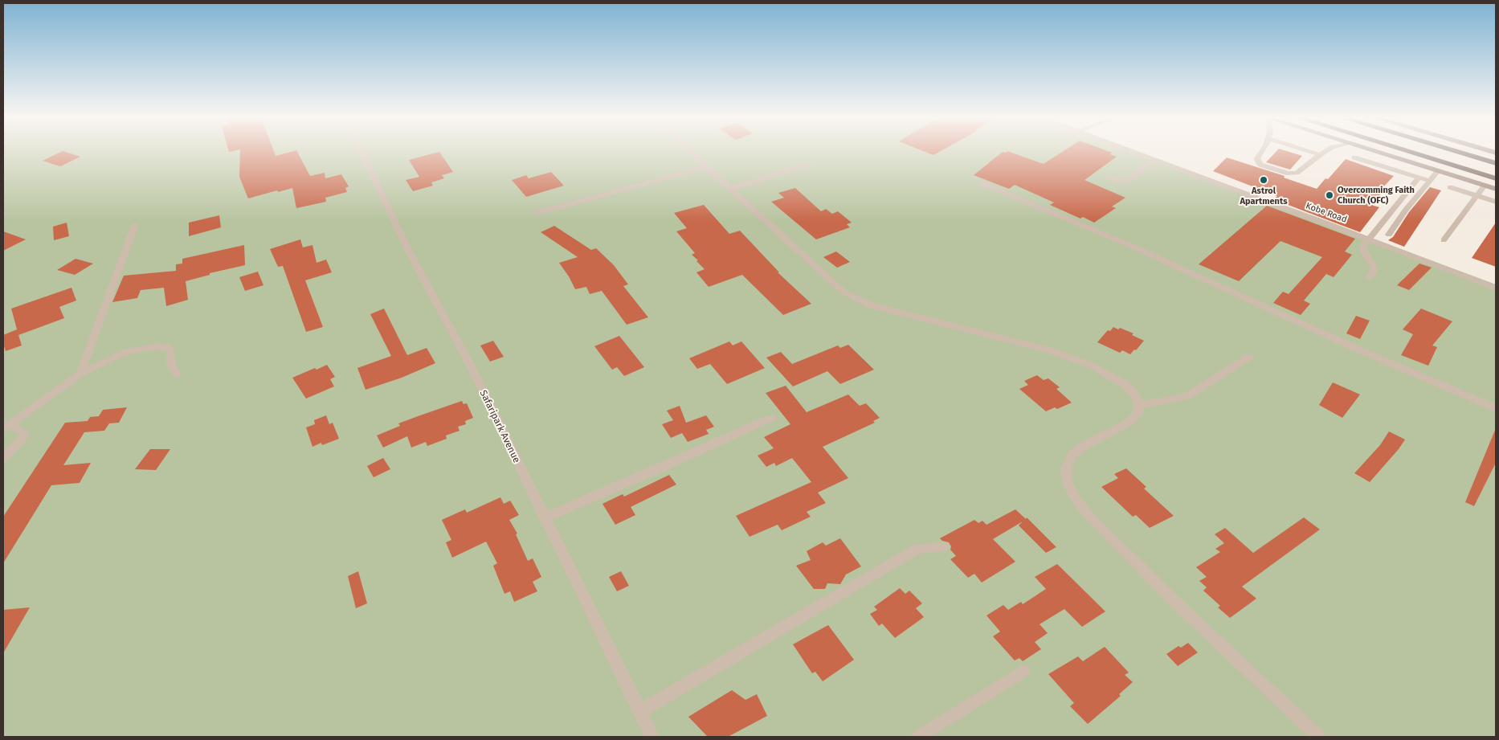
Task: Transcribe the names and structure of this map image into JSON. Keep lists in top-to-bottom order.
{
  "streets": {
    "street": ["Kobe Road", "Safaripark Avenue"]
  },
  "places": ["Astrol Apartments", "Overcomming Faith Church (OFC)"]
}
